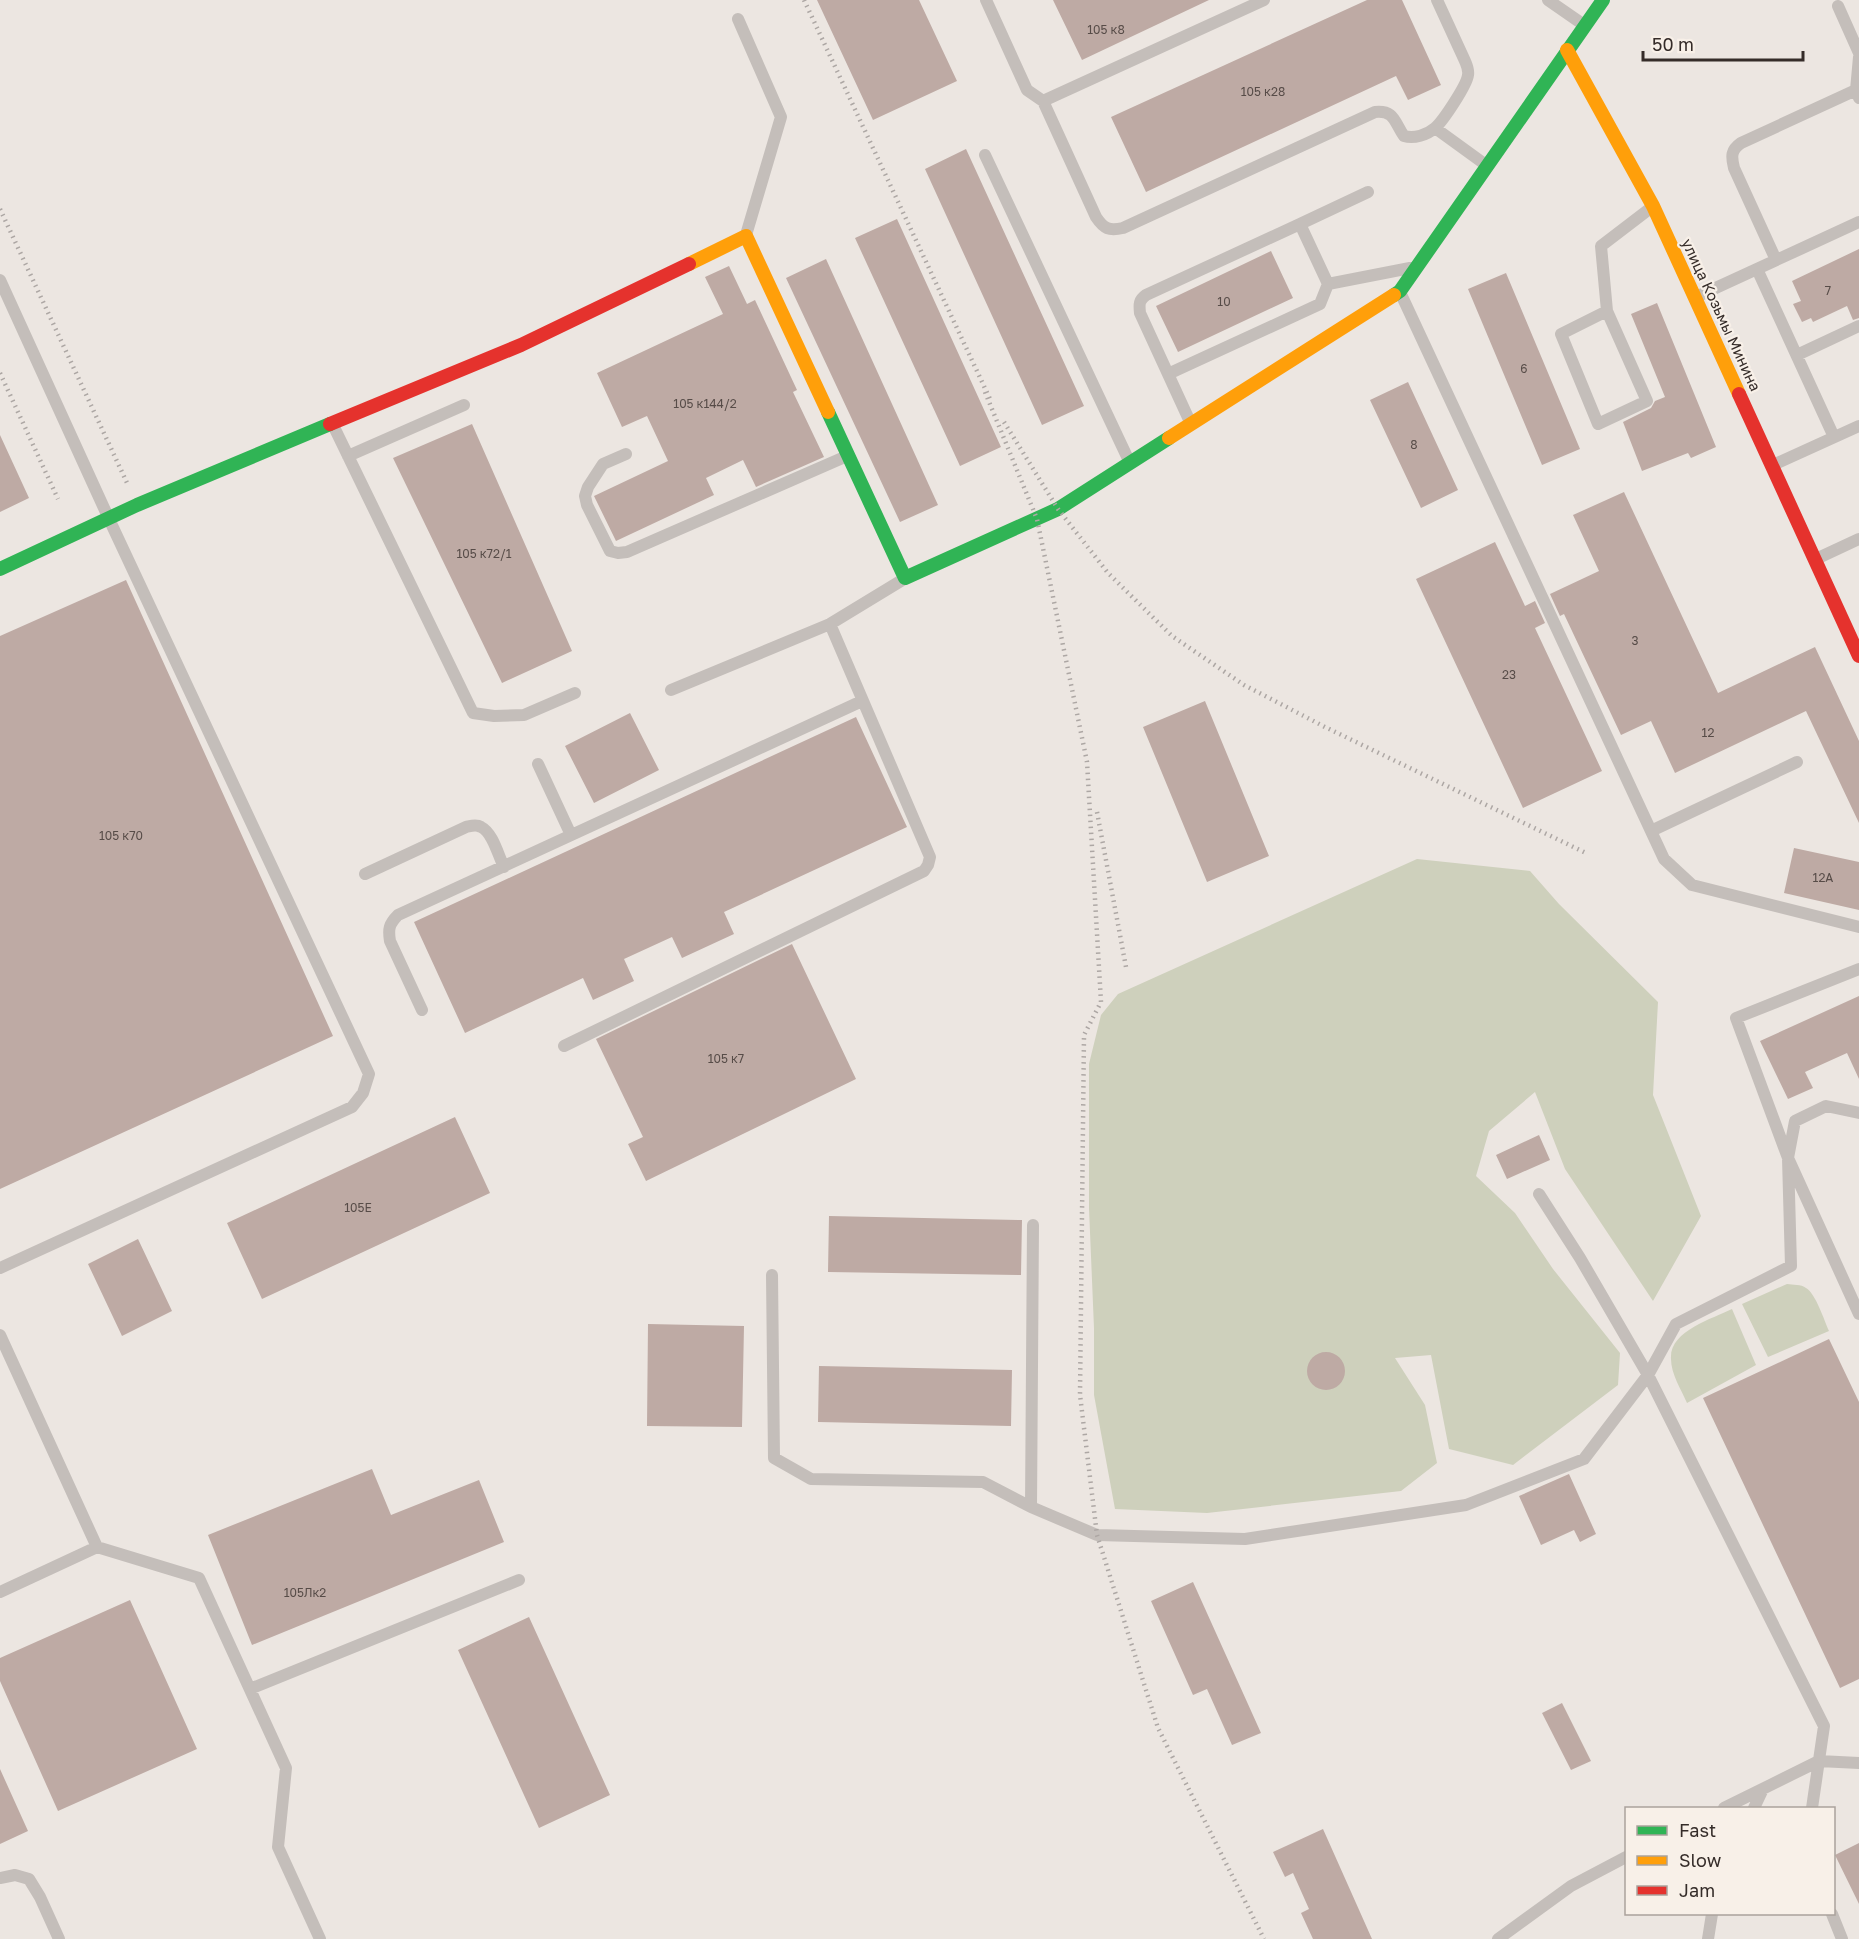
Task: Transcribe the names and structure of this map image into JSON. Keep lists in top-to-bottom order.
{
  "streets": {
    "street": ["улица Козьмы Минина"]
  },
  "house_numbers": [
    "105 к8",
    "105 к28",
    "7",
    "10",
    "6",
    "105 к144/2",
    "8",
    "105 к72/1",
    "3",
    "23",
    "12",
    "105 к70",
    "12А",
    "105 к7",
    "105Е",
    "105Лк2"
  ],
  "legend": ["Fast", "Slow", "Jam"],
  "scale_bar": "50 m"
}
